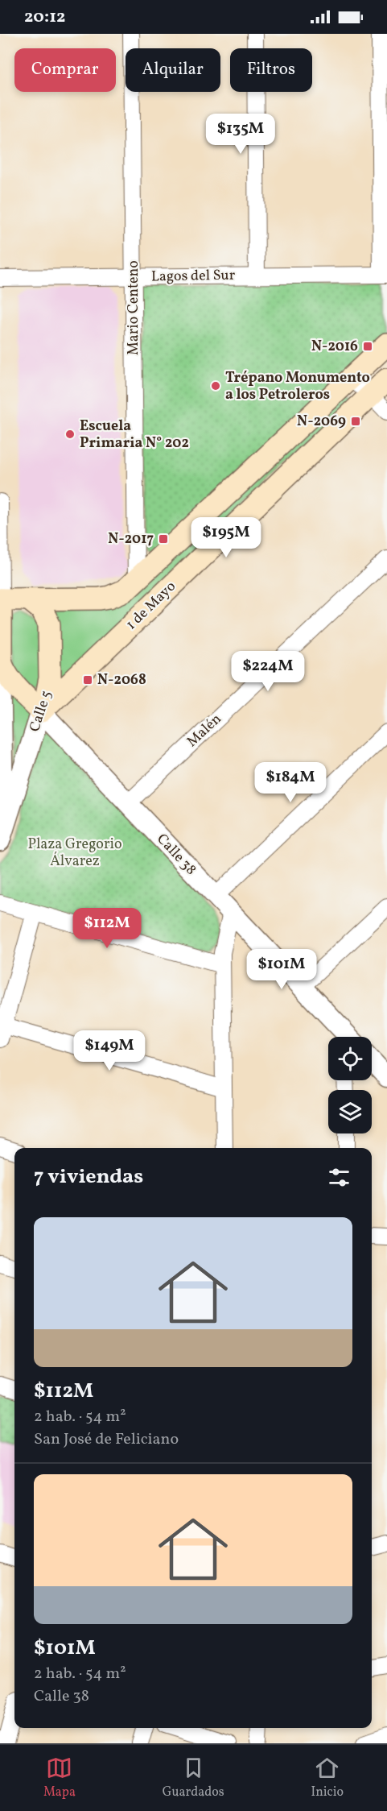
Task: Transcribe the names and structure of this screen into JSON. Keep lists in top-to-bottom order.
{
  "streets": {
    "main road": ["1 de Mayo", "Calle 5", "Calle 38"],
    "street": ["Lagos del Sur", "Mario Centeno", "Malén"]
  },
  "crossings": [
    ["Lagos del Sur", "Mario Centeno"],
    ["Mario Centeno", "1 de Mayo"],
    ["1 de Mayo", "Calle 5"],
    ["1 de Mayo", "Calle 38"],
    ["Calle 5", "Calle 38"],
    ["Malén", "Calle 38"]
  ],
  "parks": ["Plaza Gregorio Álvarez"],
  "places": {
    "transit": [
      "N-2016",
      "N-2069",
      "N-2017",
      "N-2068"
    ],
    "other": ["Trépano Monumento a los Petroleros", "Escuela Primaria N° 202"]
  },
  "page": {
    "status": "20:12",
    "chip": ["Comprar", "Alquilar", "Filtros"],
    "price": [
      "$135M",
      "$195M",
      "$224M",
      "$184M",
      "$112M",
      "$101M",
      "$149M"
    ],
    "heading": "7 viviendas",
    "list": [
      {
        "name": "$112M",
        "note": "2 hab. · 54 m² · San José de Feliciano"
      },
      {
        "name": "$101M",
        "note": "2 hab. · 54 m² · Calle 38"
      }
    ],
    "tabs": ["Mapa", "Guardados", "Inicio"]
  }
}
